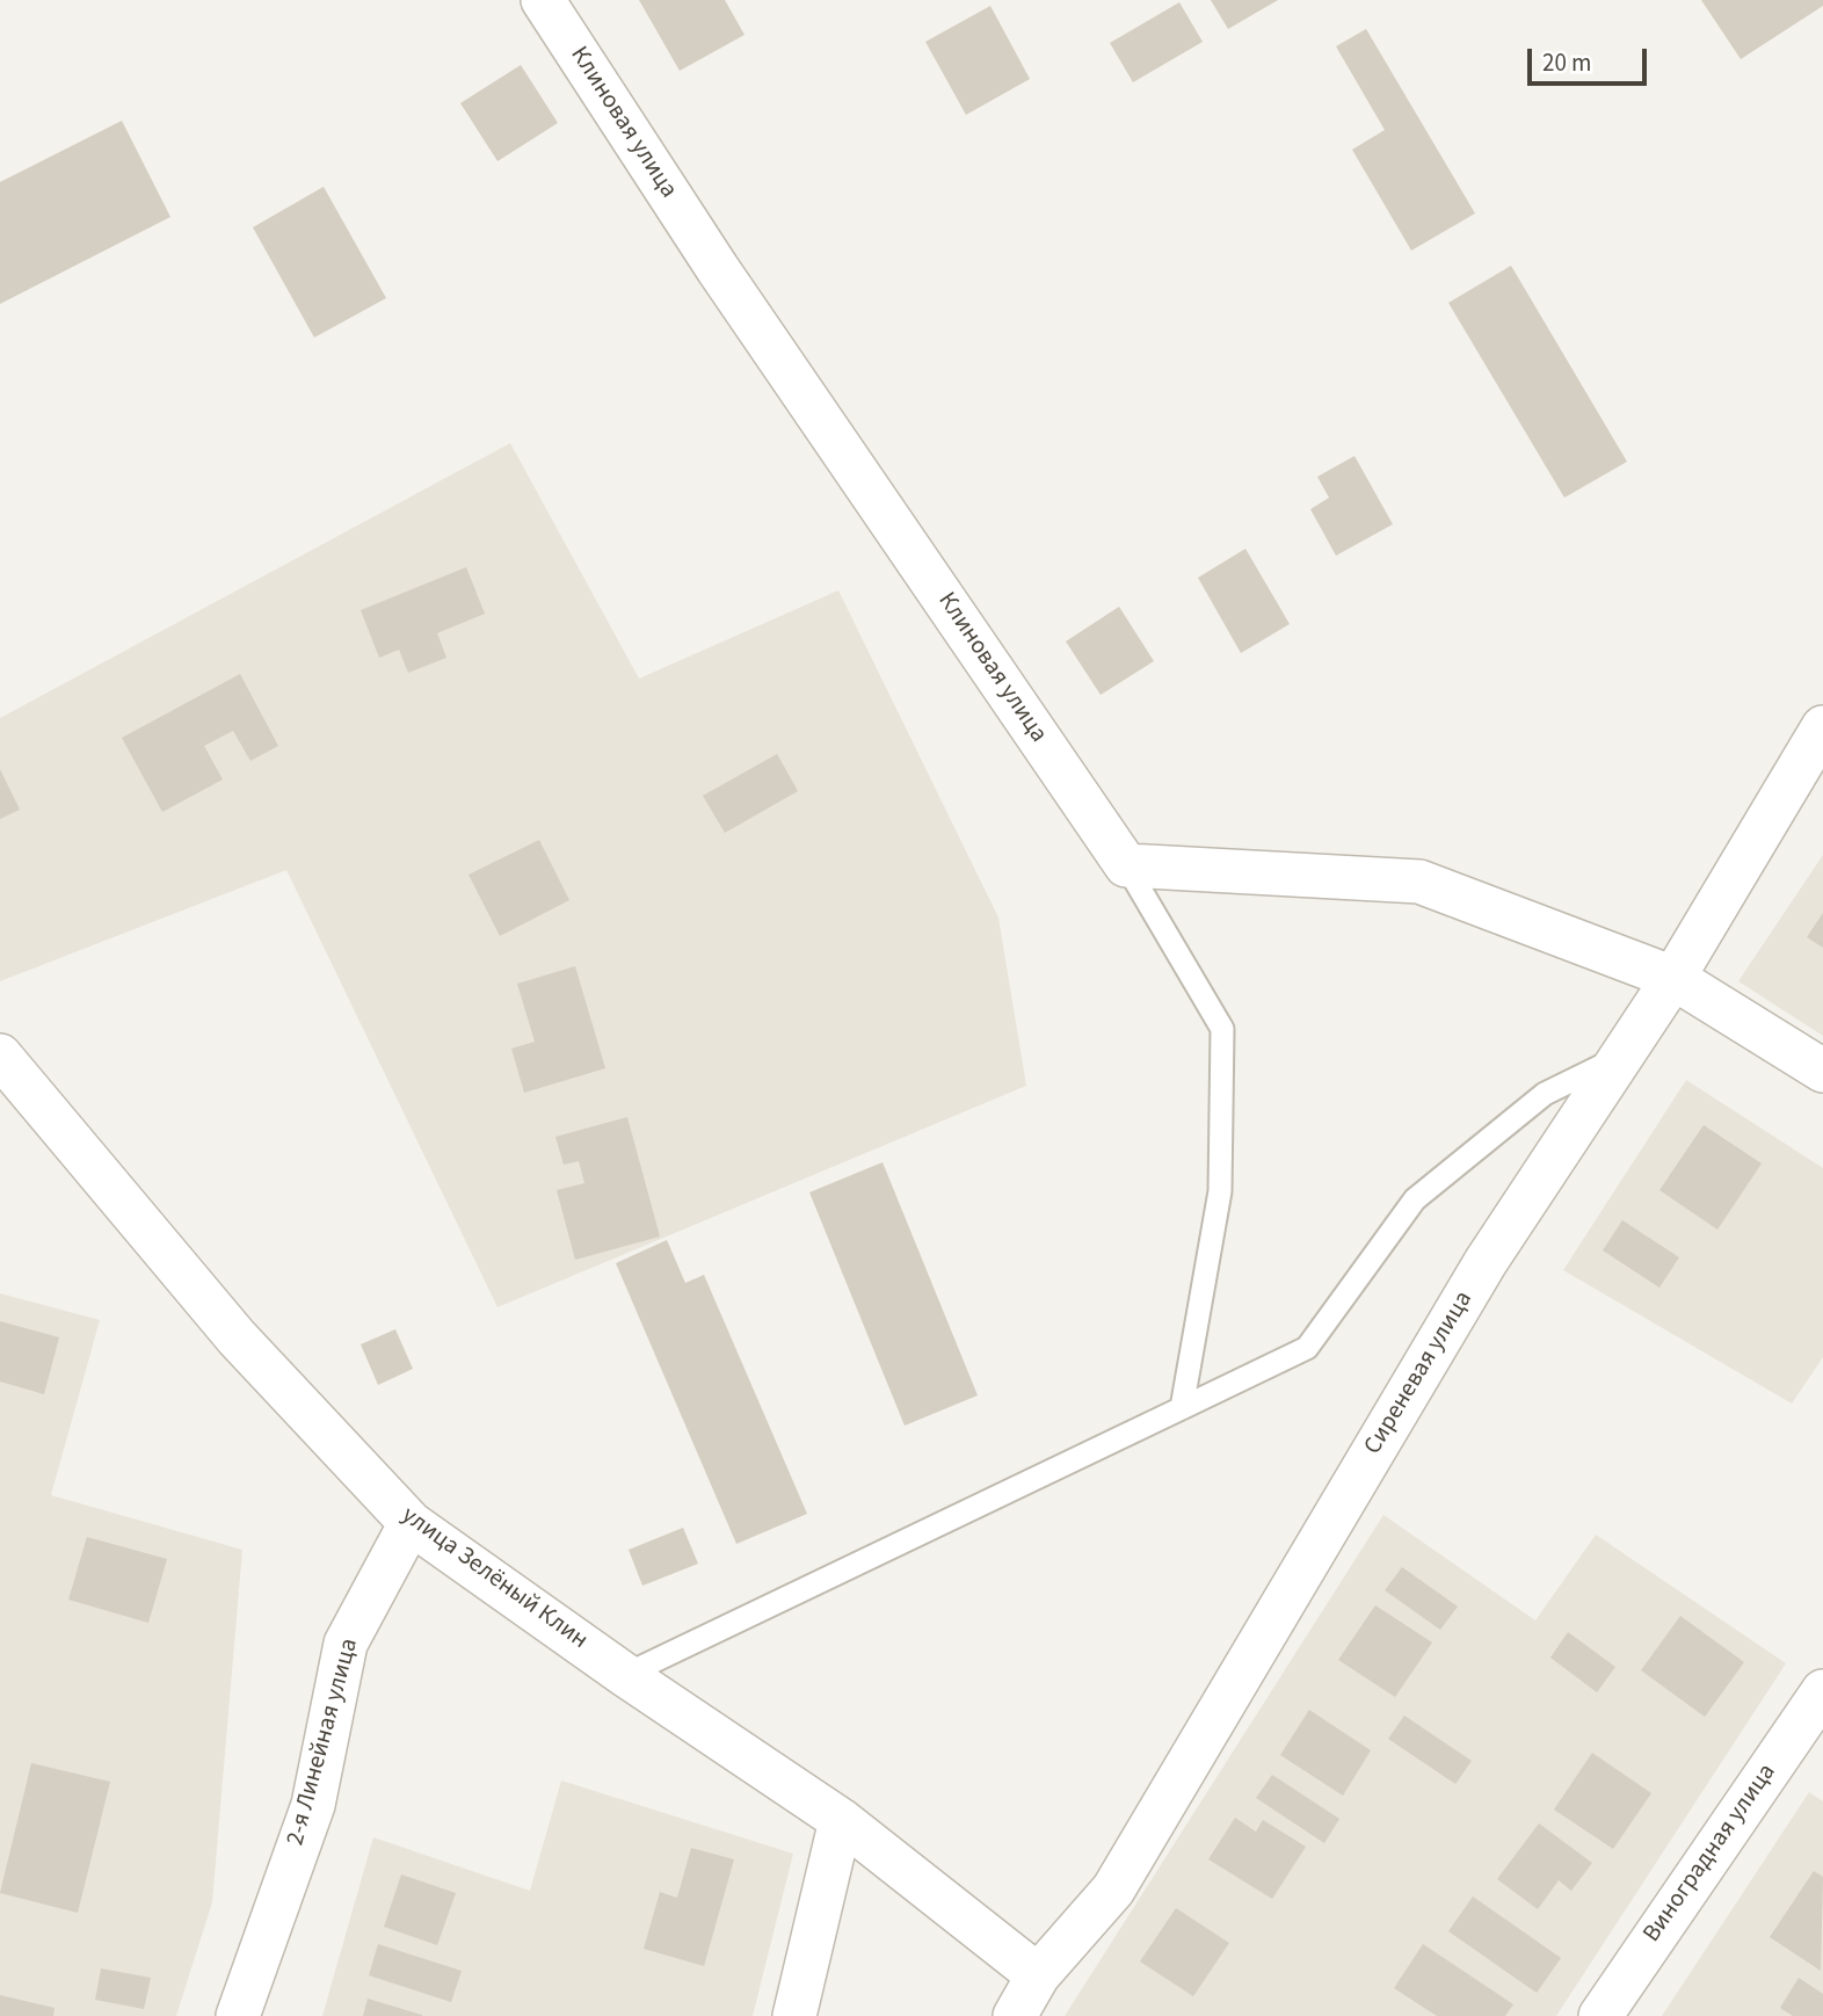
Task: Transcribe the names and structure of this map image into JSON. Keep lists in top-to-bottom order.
{
  "streets": {
    "street": [
      "Клиновая улица",
      "Сиреневая улица",
      "улица Зелёный Клин",
      "2-я Линейная улица",
      "Виноградная улица"
    ]
  },
  "crossings": [
    ["Сиреневая улица", "улица Зелёный Клин"],
    ["улица Зелёный Клин", "2-я Линейная улица"]
  ],
  "scale_bar": "20 m"
}
